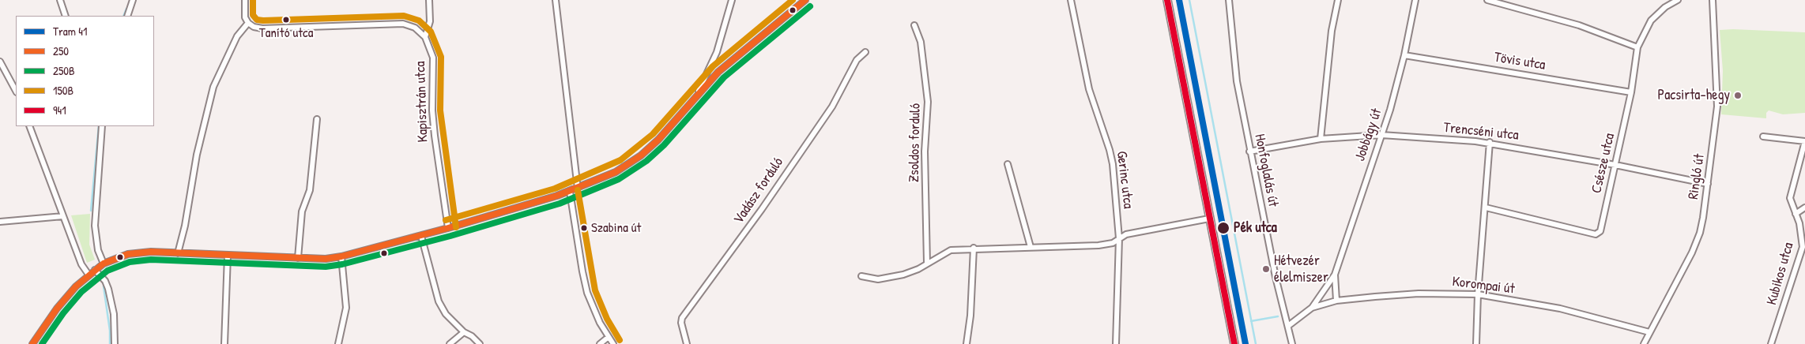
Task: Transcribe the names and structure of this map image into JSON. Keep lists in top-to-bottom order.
{
  "streets": {
    "street": [
      "Tövis utca",
      "Kapisztrán utca",
      "Trencséni utca",
      "Jobbágy út",
      "Zsoldos forduló",
      "Csésze utca",
      "Honfoglalás út",
      "Ringló út",
      "Gerinc utca",
      "Vadász forduló",
      "Kubikos utca",
      "Korompai út"
    ]
  },
  "crossings": [
    ["Tövis utca", "Jobbágy út"],
    ["Tövis utca", "Csésze utca"],
    ["Trencséni utca", "Jobbágy út"],
    ["Trencséni utca", "Csésze utca"],
    ["Trencséni utca", "Honfoglalás út"],
    ["Trencséni utca", "Ringló út"],
    ["Jobbágy út", "Honfoglalás út"],
    ["Jobbágy út", "Korompai út"],
    ["Ringló út", "Korompai út"]
  ],
  "places": [
    "Tanító utca",
    "Pacsirta-hegy",
    "Szabina út",
    "Pék utca",
    "Hétvezér élelmiszer"
  ],
  "lines": [
    "tram line 41",
    "transit line 250",
    "transit line 150B",
    "transit line 941",
    "transit line 250B"
  ],
  "legend": [
    "Tram 41",
    "250",
    "250B",
    "150B",
    "941"
  ]
}
